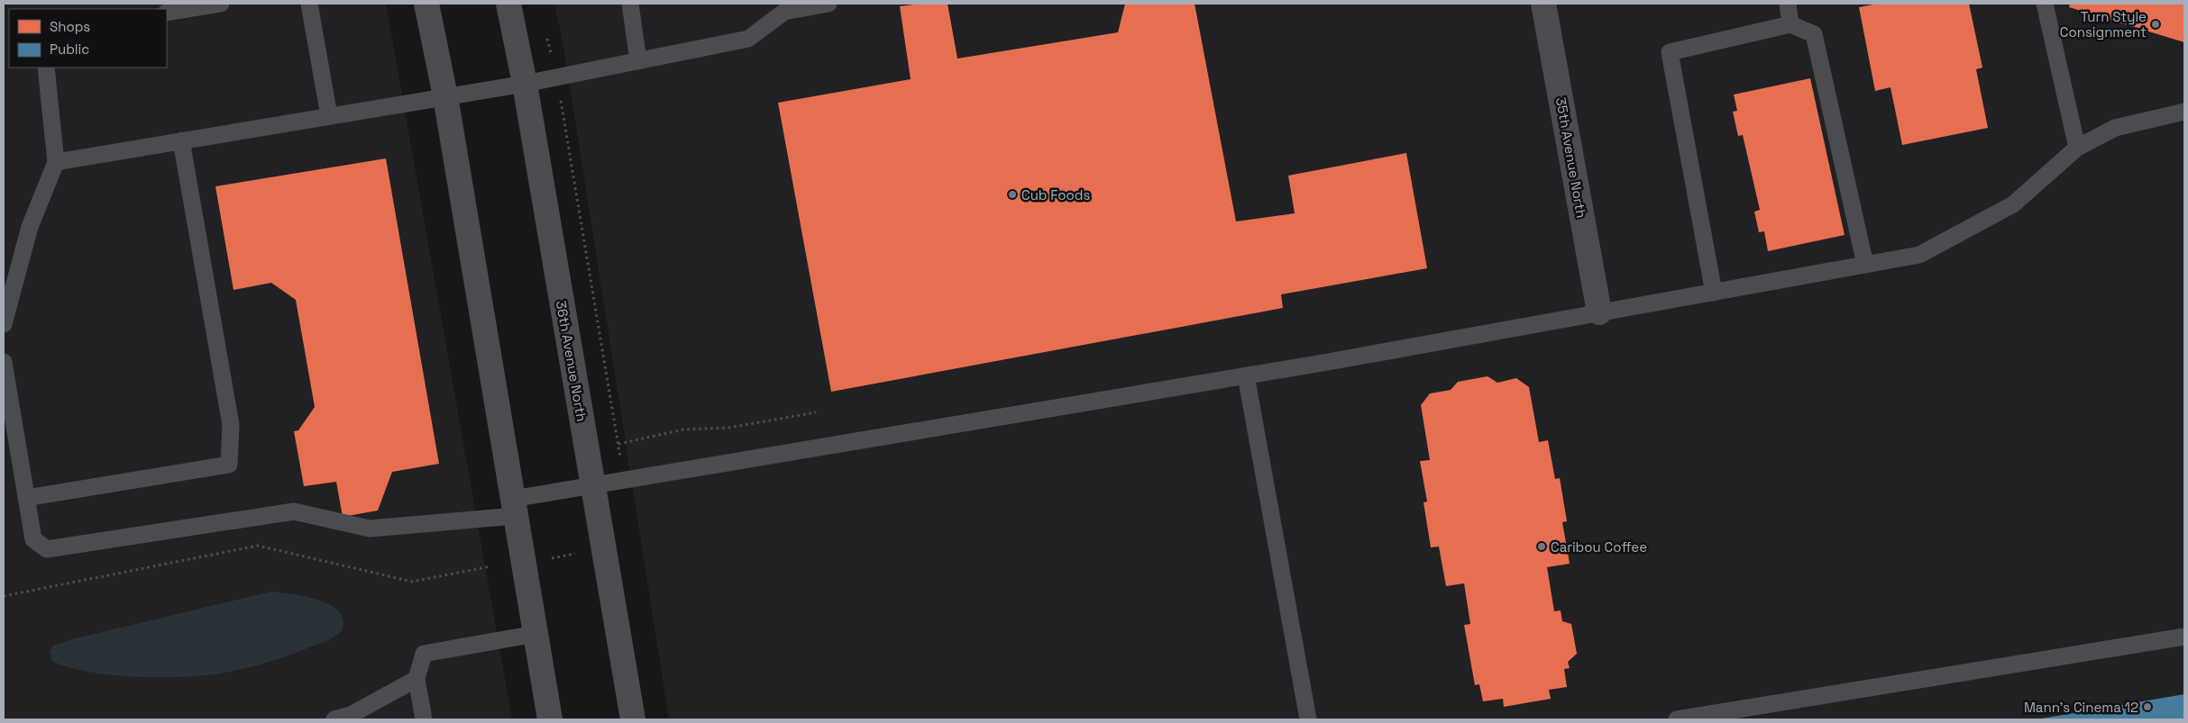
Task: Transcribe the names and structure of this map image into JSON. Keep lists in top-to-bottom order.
{
  "streets": {
    "street": ["35th Avenue North", "36th Avenue North"]
  },
  "places": [
    "Turn Style Consignment",
    "Cub Foods",
    "Caribou Coffee",
    "Mann's Cinema 12"
  ],
  "legend": ["Shops", "Public"]
}
